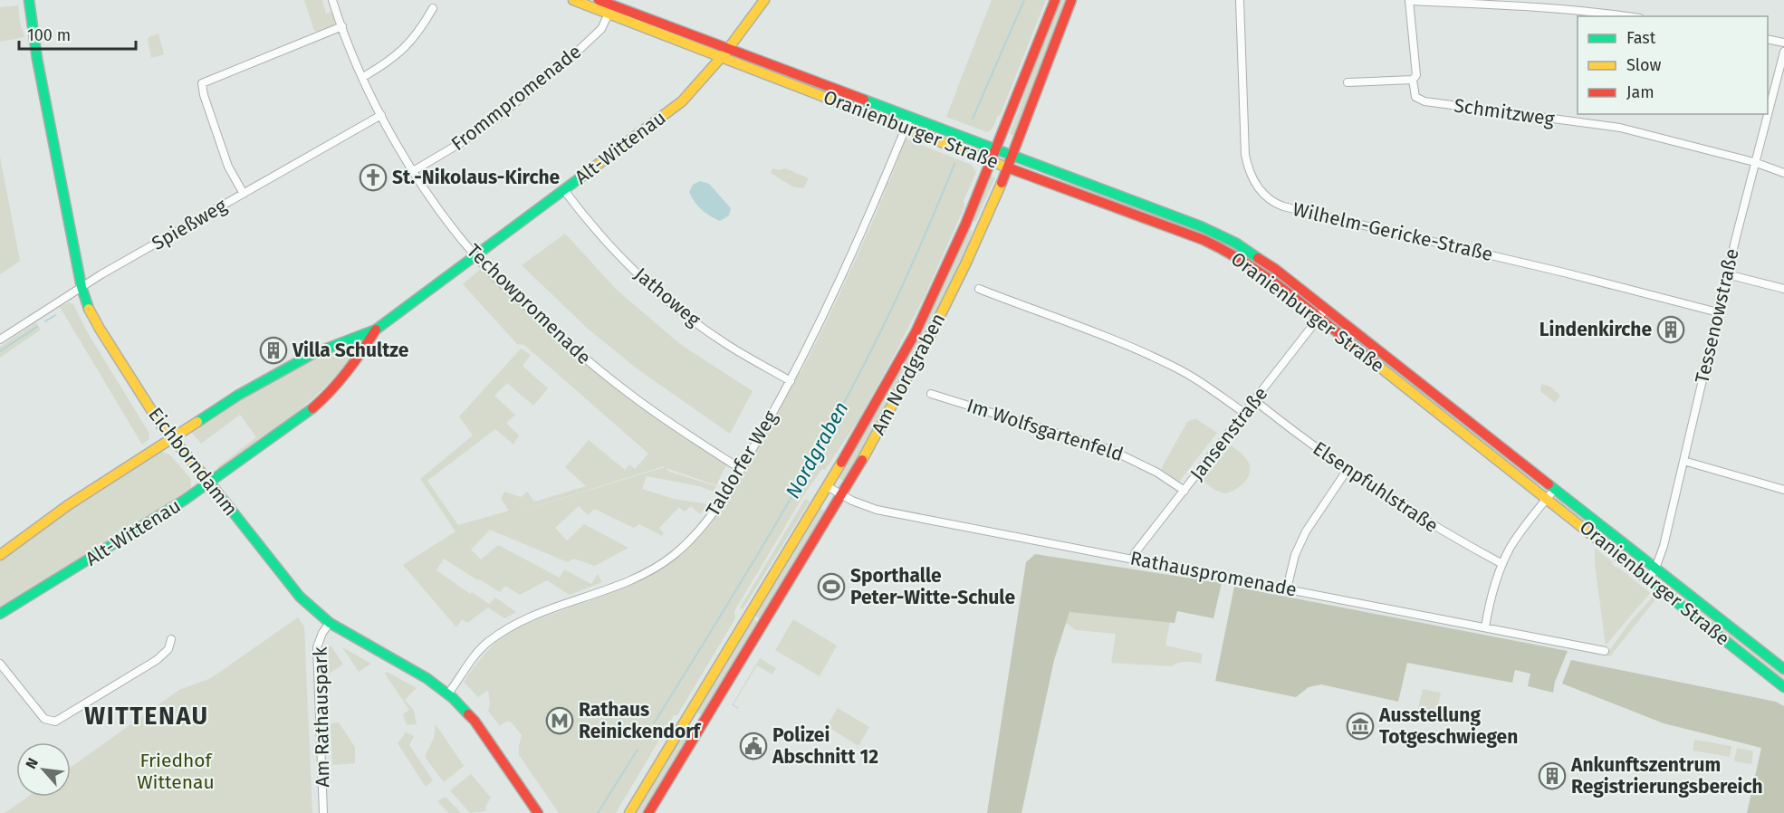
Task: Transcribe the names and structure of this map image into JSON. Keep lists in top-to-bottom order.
{
  "streets": {
    "main road": [
      "Oranienburger Straße",
      "Alt-Wittenau",
      "Am Nordgraben",
      "Eichborndamm"
    ],
    "street": [
      "Frommpromenade",
      "Schmitzweg",
      "Spießweg",
      "Wilhelm-Gericke-Straße",
      "Jathoweg",
      "Techowpromenade",
      "Tessenowstraße",
      "Im Wolfsgartenfeld",
      "Jansenstraße",
      "Taldorfer Weg",
      "Elsenpfuhlstraße",
      "Rathauspromenade",
      "Am Rathauspark"
    ]
  },
  "crossings": [
    ["Frommpromenade", "Oranienburger Straße"],
    ["Frommpromenade", "Techowpromenade"],
    ["Schmitzweg", "Tessenowstraße"],
    ["Oranienburger Straße", "Alt-Wittenau"],
    ["Oranienburger Straße", "Tessenowstraße"],
    ["Oranienburger Straße", "Am Nordgraben"],
    ["Oranienburger Straße", "Jansenstraße"],
    ["Oranienburger Straße", "Taldorfer Weg"],
    ["Alt-Wittenau", "Jathoweg"],
    ["Alt-Wittenau", "Techowpromenade"],
    ["Alt-Wittenau", "Eichborndamm"],
    ["Spießweg", "Techowpromenade"],
    ["Spießweg", "Eichborndamm"],
    ["Wilhelm-Gericke-Straße", "Tessenowstraße"],
    ["Jathoweg", "Taldorfer Weg"],
    ["Techowpromenade", "Taldorfer Weg"],
    ["Am Nordgraben", "Rathauspromenade"],
    ["Im Wolfsgartenfeld", "Jansenstraße"],
    ["Jansenstraße", "Elsenpfuhlstraße"],
    ["Jansenstraße", "Rathauspromenade"],
    ["Eichborndamm", "Taldorfer Weg"],
    ["Eichborndamm", "Am Rathauspark"]
  ],
  "districts": ["WITTENAU"],
  "water": ["Nordgraben"],
  "parks": ["Friedhof Wittenau"],
  "places": {
    "church": ["St.-Nikolaus-Kirche"],
    "building": ["Lindenkirche", "Villa Schultze", "Ankunftszentrum Registrierungsbereich"],
    "sports": ["Sporthalle Peter-Witte-Schule"],
    "metro station": ["Rathaus Reinickendorf"],
    "museum": ["Ausstellung Totgeschwiegen"],
    "public building": ["Polizei Abschnitt 12"]
  },
  "legend": ["Fast", "Slow", "Jam"],
  "scale_bar": "100 m",
  "north": "top left"
}
